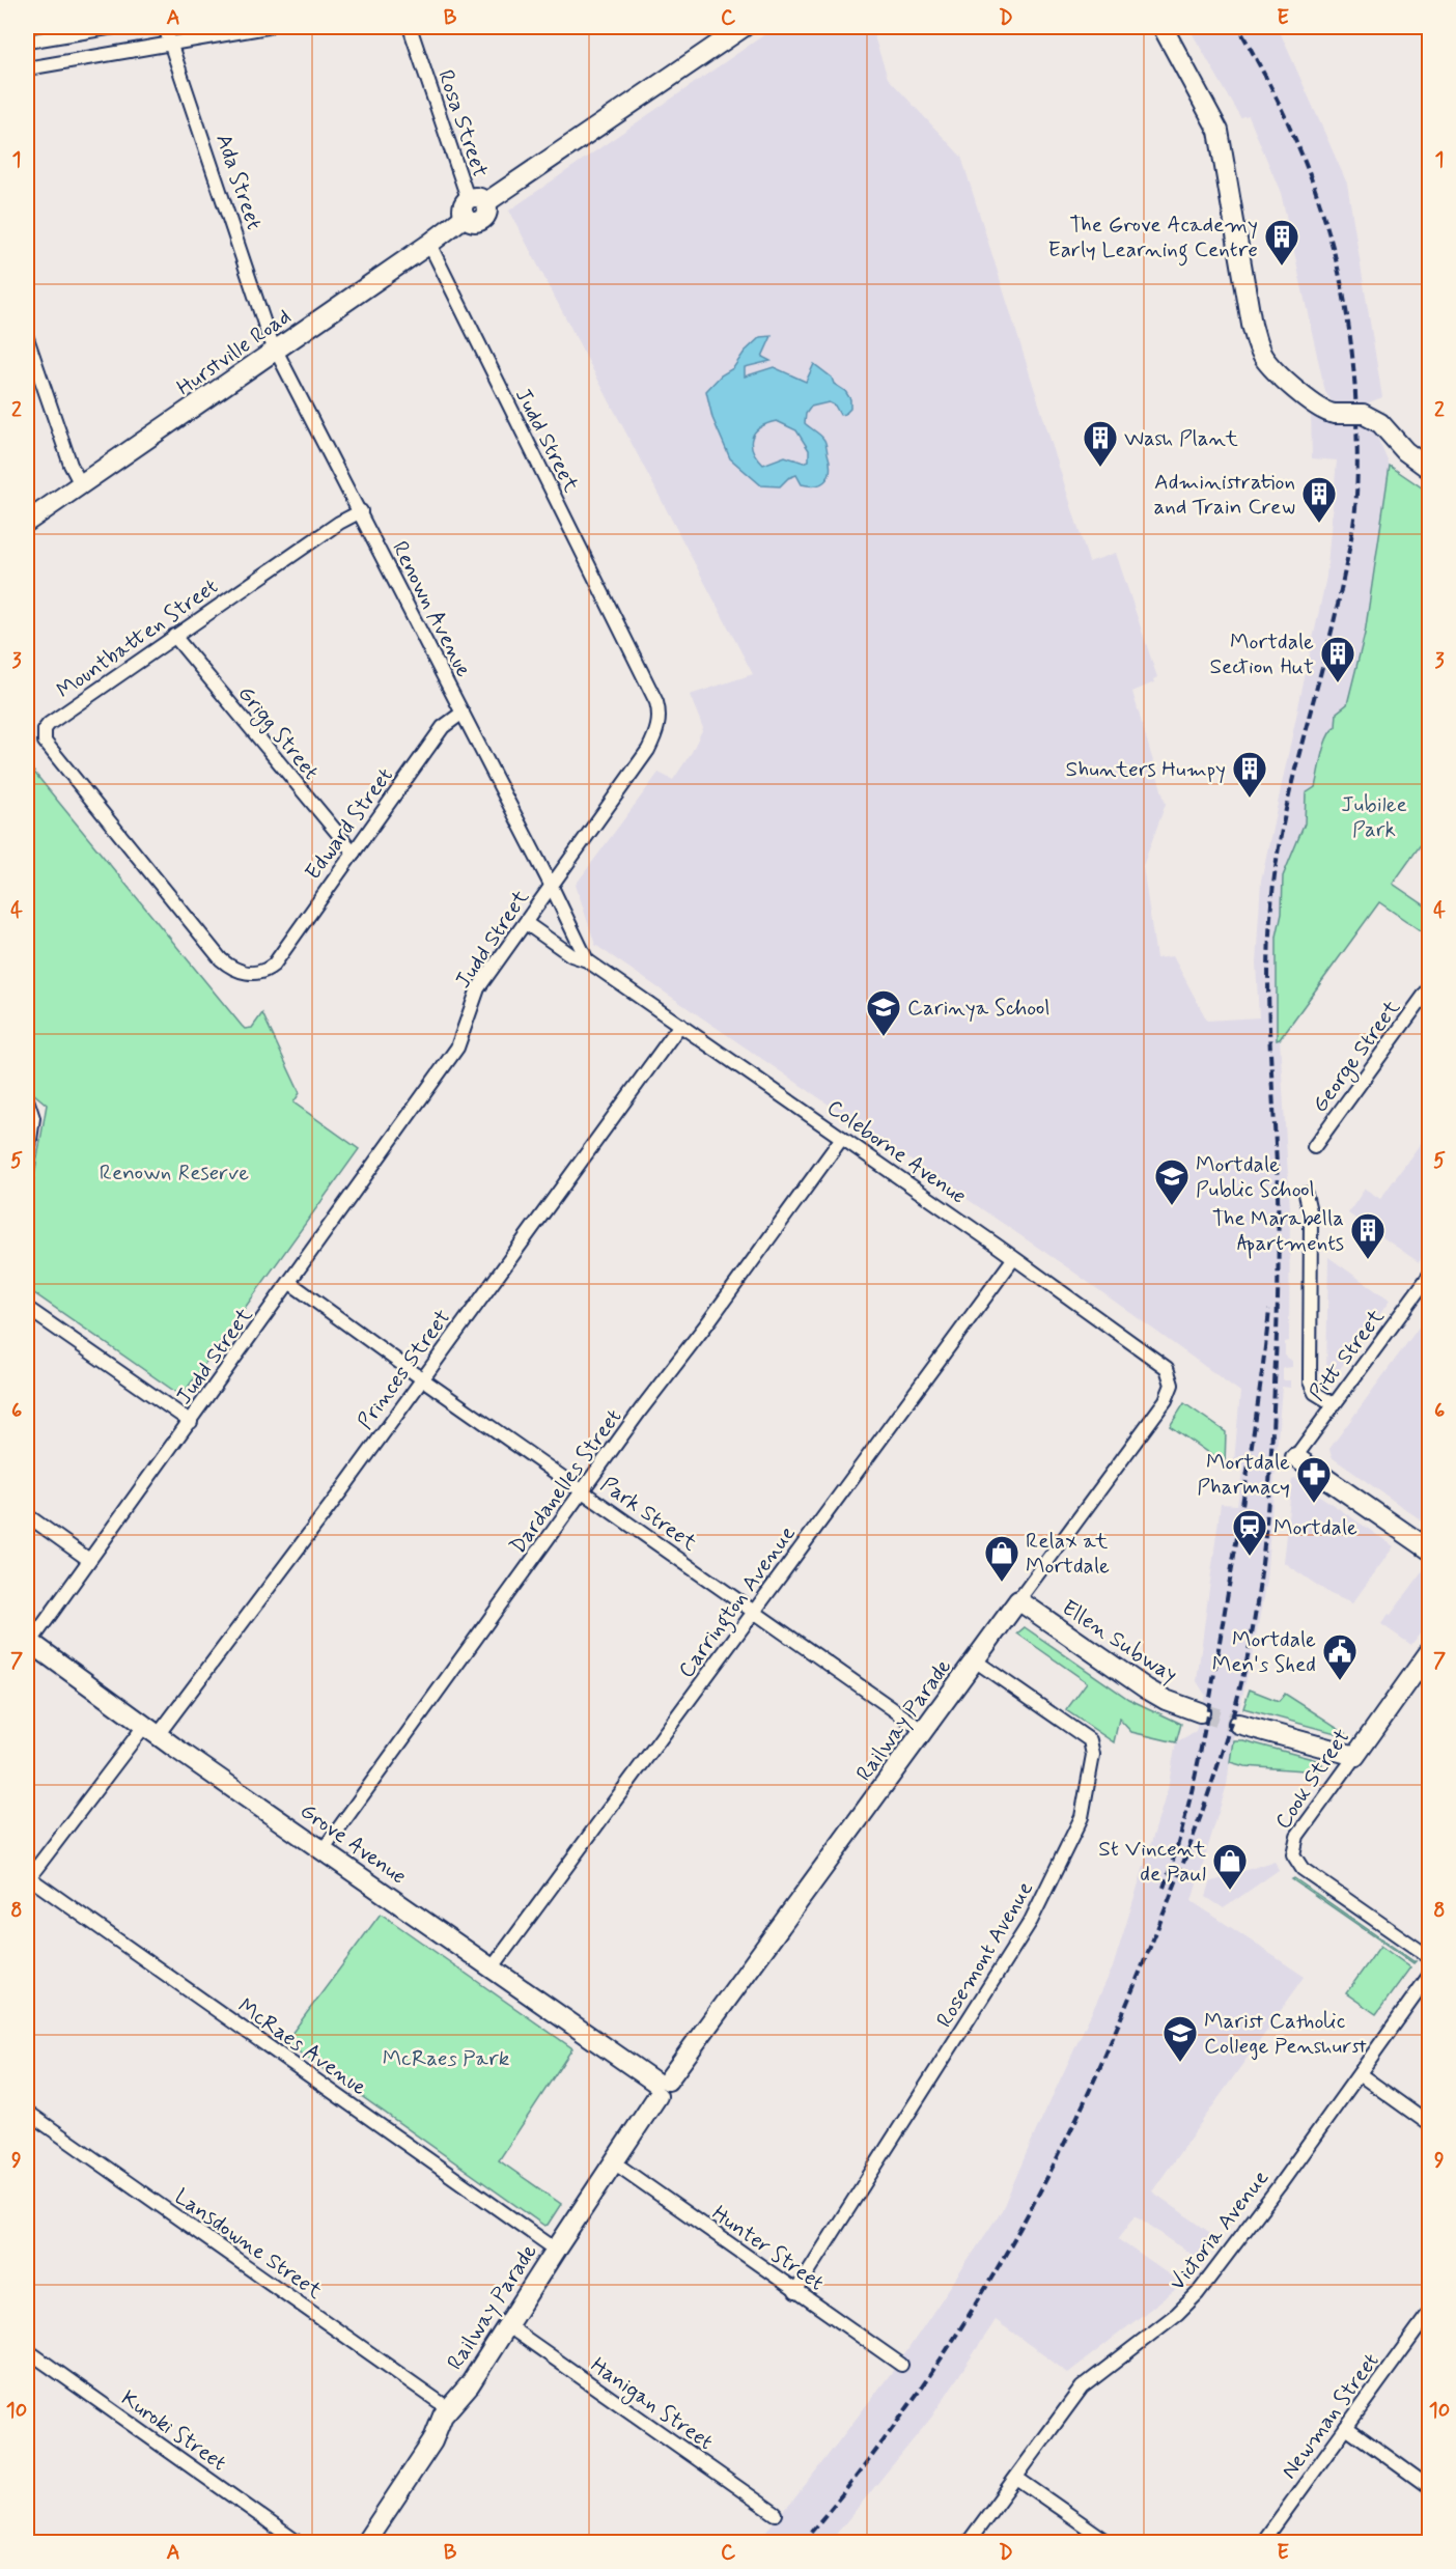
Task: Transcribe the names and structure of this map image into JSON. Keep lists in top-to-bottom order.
{
  "streets": {
    "street": [
      "Rosa Street",
      "Ada Street",
      "Hurstville Road",
      "Judd Street",
      "Renown Avenue",
      "Mountbatten Street",
      "Grigg Street",
      "Edward Street",
      "George Street",
      "Coleborne Avenue",
      "Pitt Street",
      "Princes Street",
      "Dardanelles Street",
      "Park Street",
      "Carrington Avenue",
      "Ellen Subway",
      "Railway Parade",
      "Cook Street",
      "Grove Avenue",
      "Rosemont Avenue",
      "McRaes Avenue",
      "Victoria Avenue",
      "Lansdowne Street",
      "Hunter Street",
      "Hanigan Street",
      "Newman Street",
      "Kuroki Street"
    ]
  },
  "crossings": [
    ["Rosa Street", "Hurstville Road"],
    ["Ada Street", "Hurstville Road"],
    ["Ada Street", "Renown Avenue"],
    ["Hurstville Road", "Judd Street"],
    ["Hurstville Road", "Renown Avenue"],
    ["Judd Street", "Renown Avenue"],
    ["Judd Street", "Coleborne Avenue"],
    ["Judd Street", "Park Street"],
    ["Judd Street", "Grove Avenue"],
    ["Renown Avenue", "Mountbatten Street"],
    ["Renown Avenue", "Edward Street"],
    ["Renown Avenue", "Coleborne Avenue"],
    ["Mountbatten Street", "Grigg Street"],
    ["Mountbatten Street", "Edward Street"],
    ["Grigg Street", "Edward Street"],
    ["Coleborne Avenue", "Princes Street"],
    ["Coleborne Avenue", "Dardanelles Street"],
    ["Coleborne Avenue", "Carrington Avenue"],
    ["Coleborne Avenue", "Railway Parade"],
    ["Princes Street", "Park Street"],
    ["Princes Street", "Grove Avenue"],
    ["Princes Street", "McRaes Avenue"],
    ["Dardanelles Street", "Park Street"],
    ["Dardanelles Street", "Grove Avenue"],
    ["Park Street", "Carrington Avenue"],
    ["Park Street", "Railway Parade"],
    ["Carrington Avenue", "Grove Avenue"],
    ["Ellen Subway", "Railway Parade"],
    ["Railway Parade", "Grove Avenue"],
    ["Railway Parade", "Rosemont Avenue"],
    ["Railway Parade", "McRaes Avenue"],
    ["Railway Parade", "Lansdowne Street"],
    ["Railway Parade", "Hunter Street"],
    ["Railway Parade", "Hanigan Street"],
    ["Rosemont Avenue", "Hunter Street"]
  ],
  "parks": ["Jubilee Park", "Renown Reserve", "McRaes Park"],
  "places": {
    "building": [
      "The Grove Academy Early Learning Centre",
      "Wash Plant",
      "Administration and Train Crew",
      "Mortdale Section Hut",
      "Shunters Humpy",
      "The Marabella Apartments"
    ],
    "school or university": ["Carinya School", "Mortdale Public School", "Marist Catholic College Penshurst"],
    "pharmacy": ["Mortdale Pharmacy"],
    "station": ["Mortdale"],
    "shop": ["Relax at Mortdale", "St Vincent de Paul"],
    "public building": ["Mortdale Men's Shed"]
  },
  "grid": {
    "columns": [
      "A",
      "B",
      "C",
      "D",
      "E"
    ],
    "rows": [
      "1",
      "2",
      "3",
      "4",
      "5",
      "6",
      "7",
      "8",
      "9",
      "10"
    ]
  }
}
